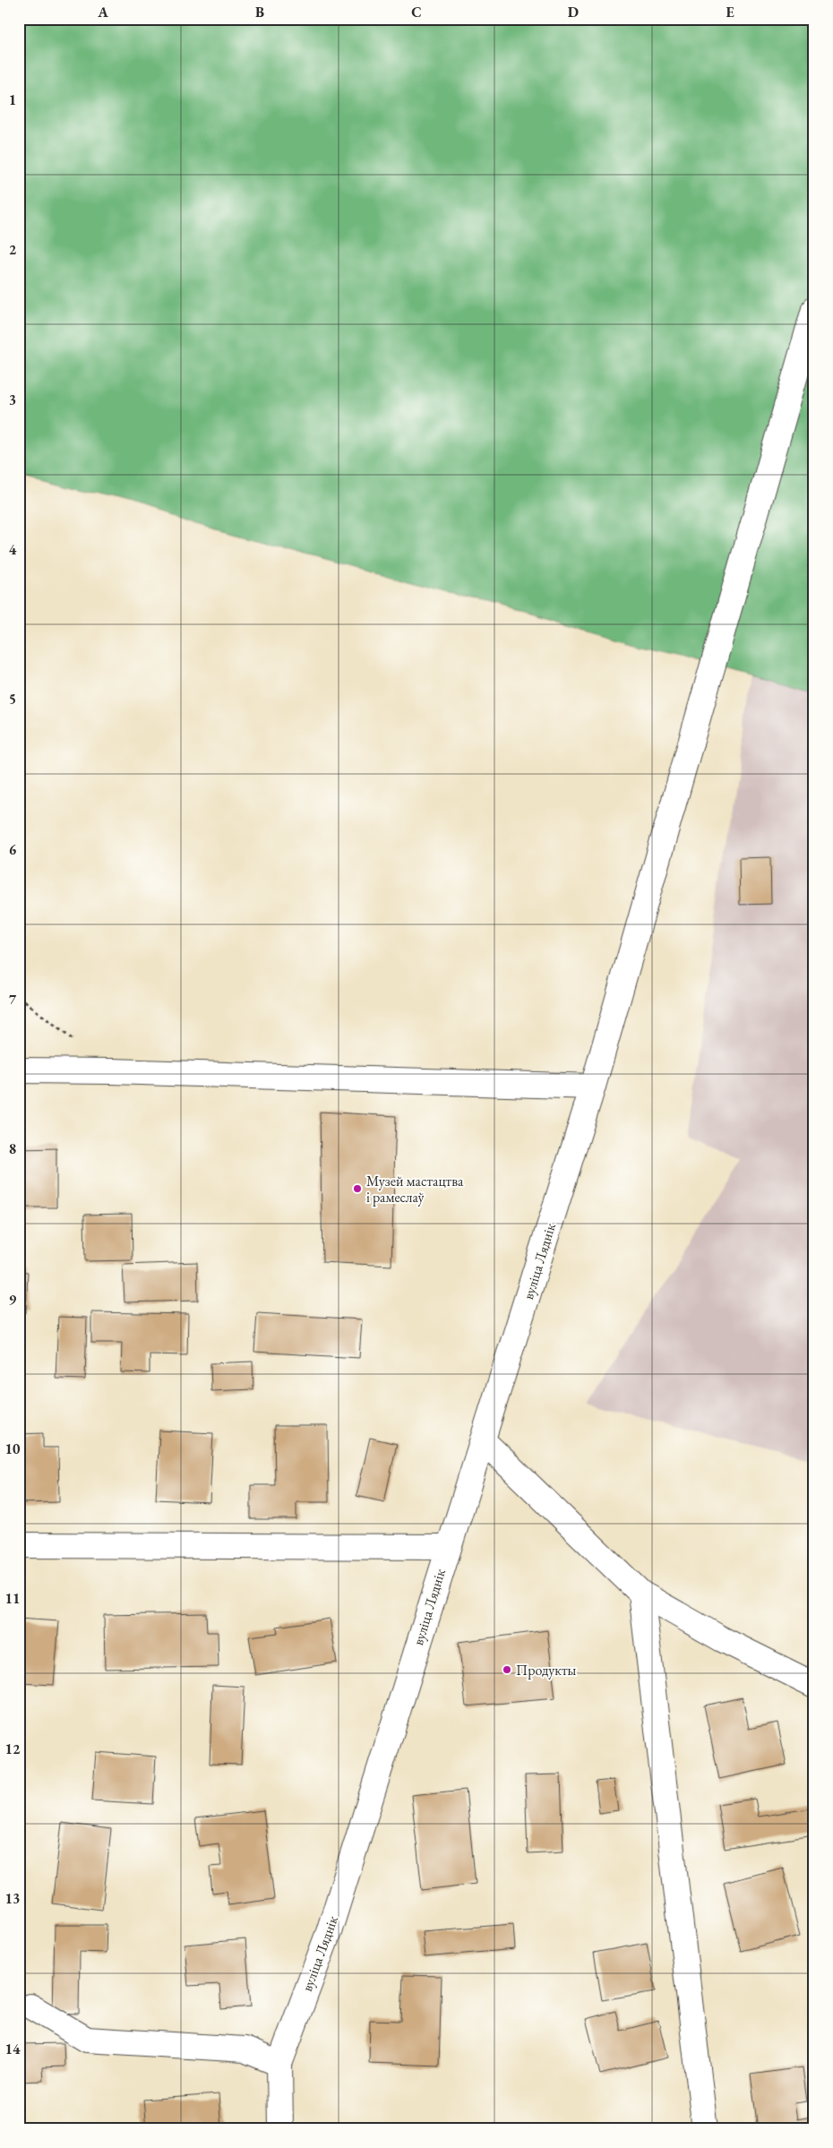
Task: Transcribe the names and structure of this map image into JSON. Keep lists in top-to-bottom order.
{
  "streets": {
    "street": ["вуліца Ляднік"]
  },
  "places": ["Музей мастацтва і рамеслаў", "Продукты"],
  "grid": {
    "columns": [
      "A",
      "B",
      "C",
      "D",
      "E"
    ],
    "rows": [
      "1",
      "2",
      "3",
      "4",
      "5",
      "6",
      "7",
      "8",
      "9",
      "10",
      "11",
      "12",
      "13",
      "14"
    ]
  }
}
